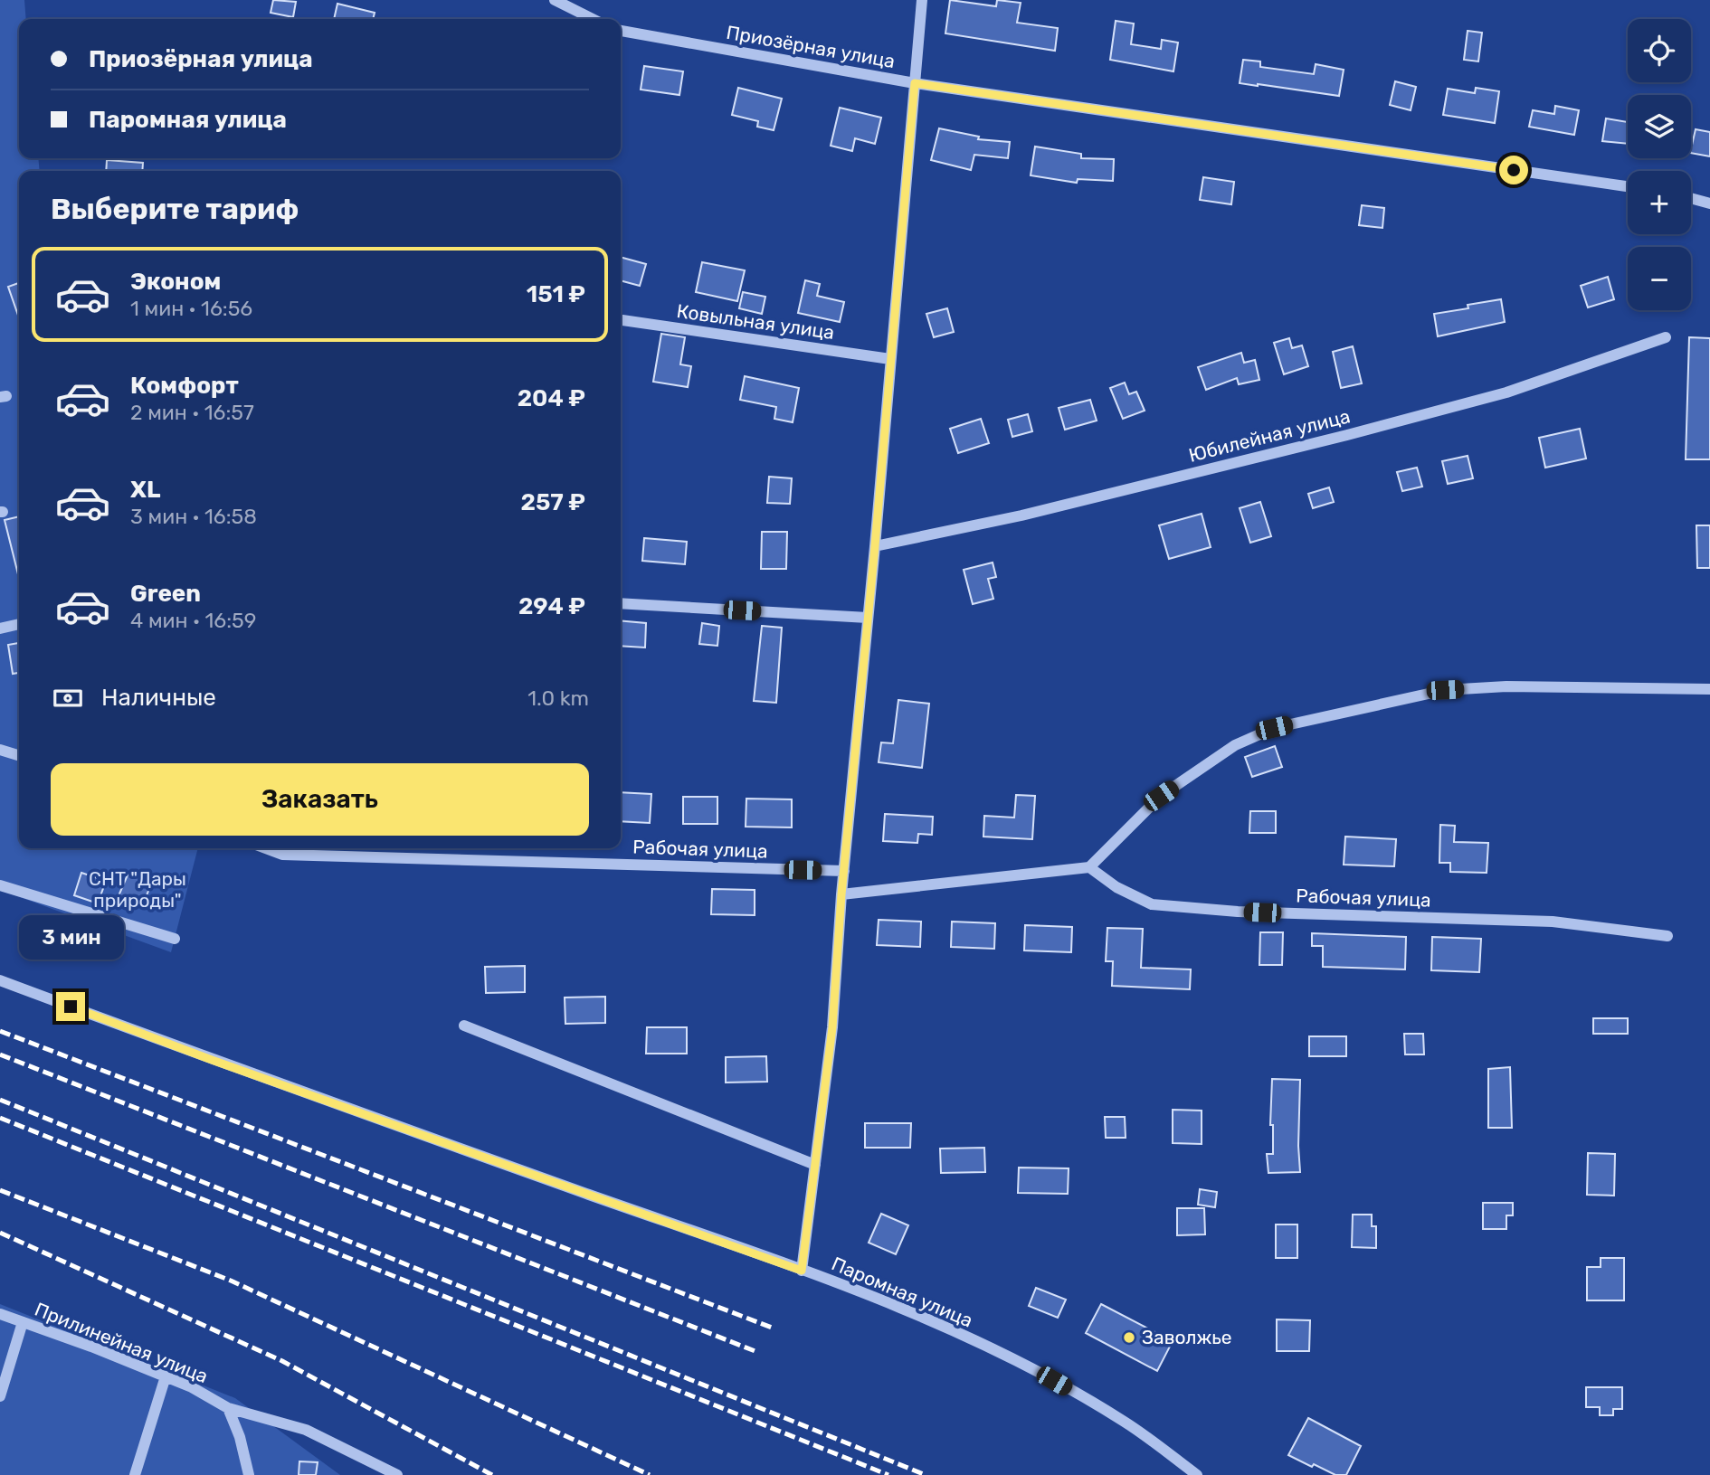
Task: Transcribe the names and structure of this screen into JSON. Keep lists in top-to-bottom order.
{
  "streets": {
    "street": [
      "Приозёрная улица",
      "Ковыльная улица",
      "Юбилейная улица",
      "Рабочая улица",
      "Паромная улица",
      "Прилинейная улица"
    ]
  },
  "parks": ["СНТ \"Дары природы\""],
  "places": ["Заволжье"],
  "page": {
    "map_buttons": ["+", "−"],
    "banner": ["Приозёрная улица", "Паромная улица"],
    "heading": "Выберите тариф",
    "list": [
      {
        "name": "Эконом",
        "note": "1 мин · 16:56",
        "value": "151 ₽"
      },
      {
        "name": "Комфорт",
        "note": "2 мин · 16:57",
        "value": "204 ₽"
      },
      {
        "name": "XL",
        "note": "3 мин · 16:58",
        "value": "257 ₽"
      },
      {
        "name": "Green",
        "note": "4 мин · 16:59",
        "value": "294 ₽"
      }
    ],
    "pay": ["Наличные", "1.0 km"],
    "buttons": "Заказать",
    "bubble": "3 мин"
  }
}
